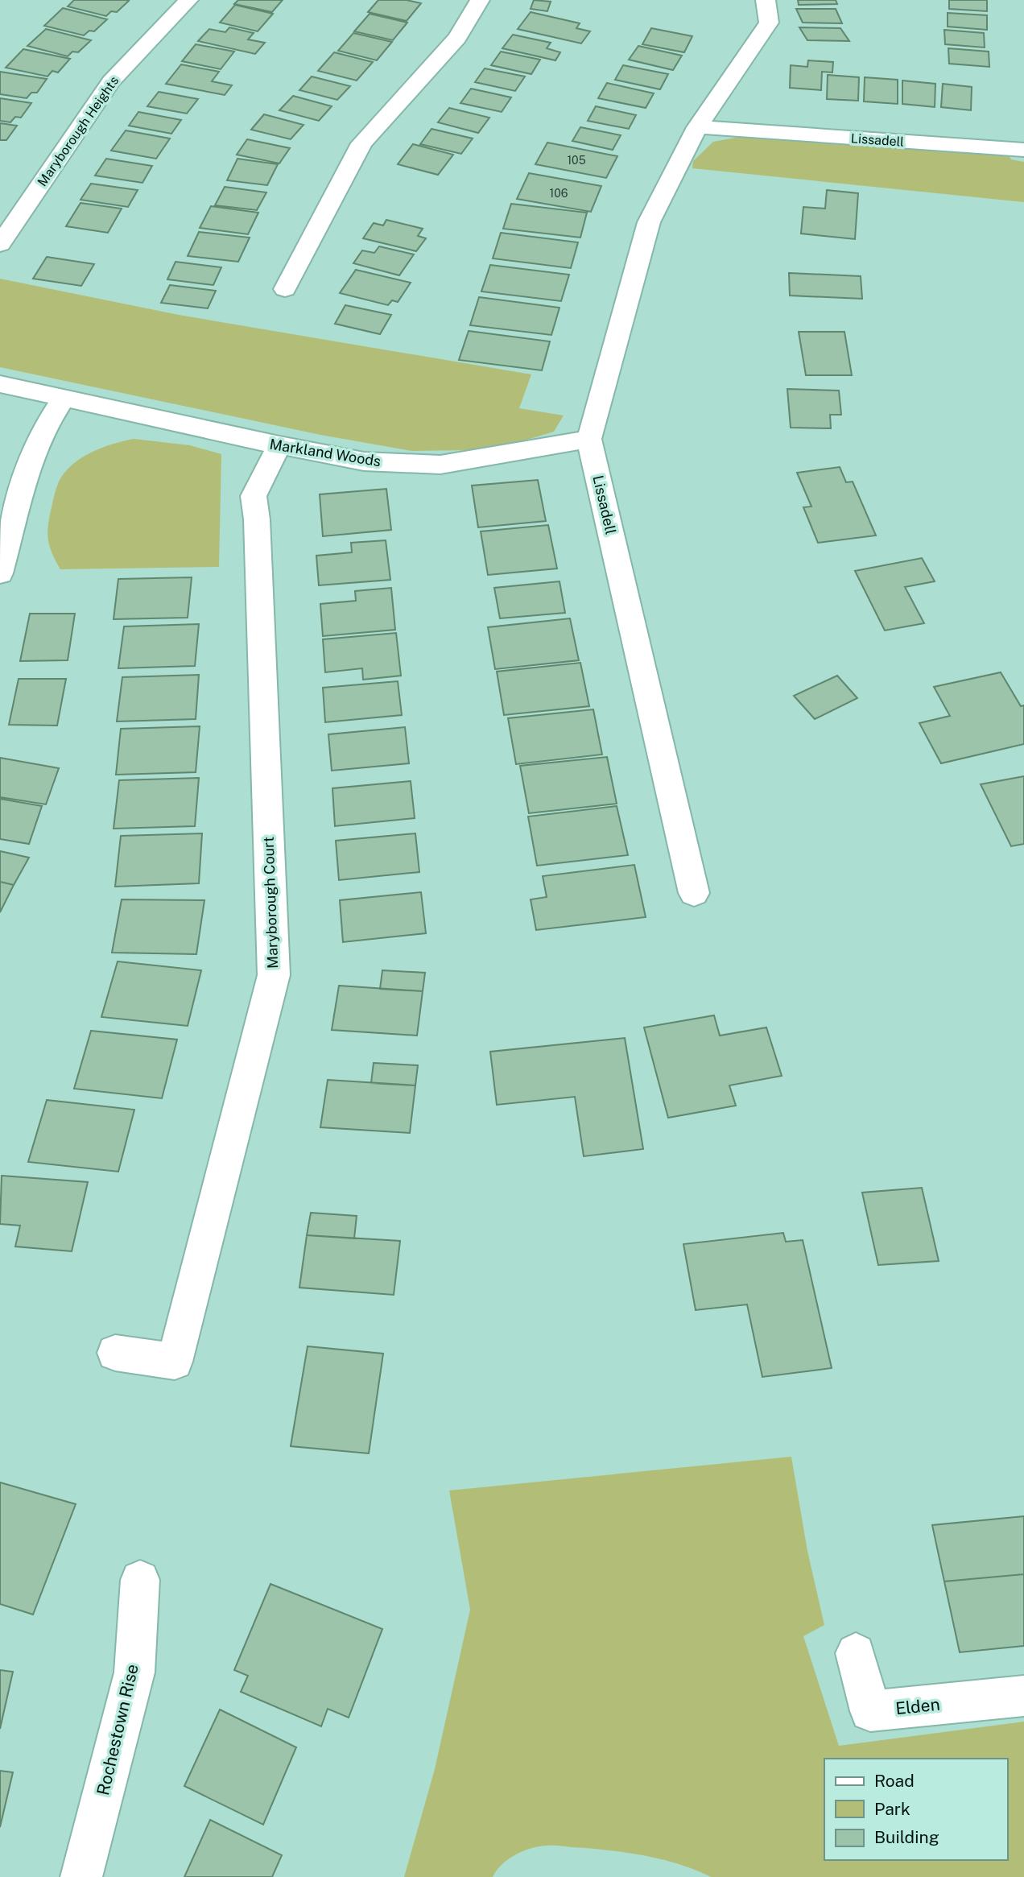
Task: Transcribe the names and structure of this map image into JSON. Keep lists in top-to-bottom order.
{
  "streets": {
    "street": [
      "Maryborough Heights",
      "Lissadell",
      "Markland Woods",
      "Maryborough Court",
      "Elden",
      "Rochestown Rise"
    ]
  },
  "crossings": [
    ["Lissadell", "Markland Woods"],
    ["Markland Woods", "Maryborough Court"]
  ],
  "house_numbers": ["105", "106"],
  "legend": ["Road", "Park", "Building"]
}
